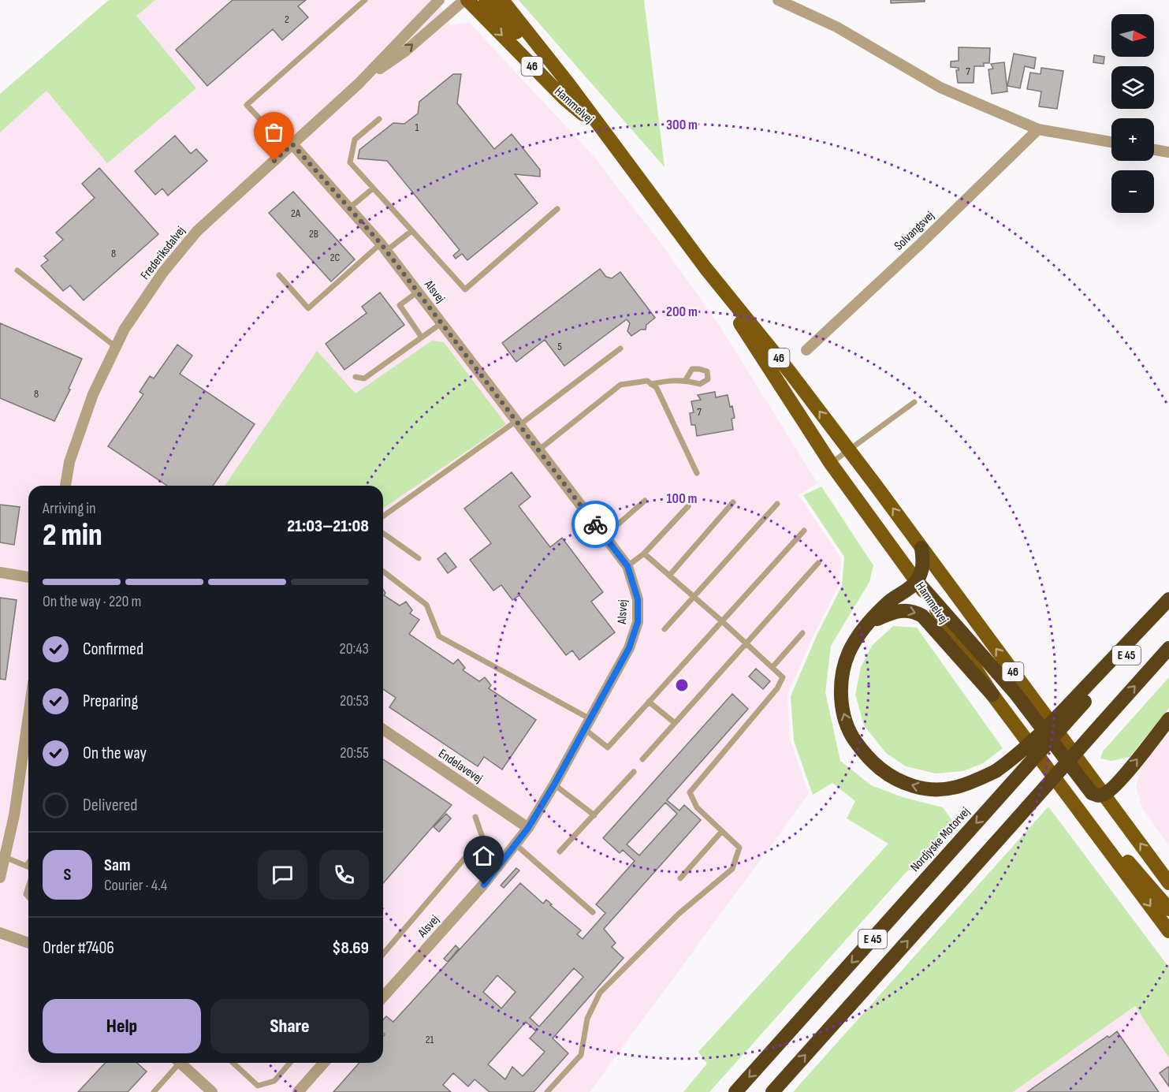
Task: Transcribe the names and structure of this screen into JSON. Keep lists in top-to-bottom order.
{
  "streets": {
    "highway": ["E 45", "Nordjyske Motorvej"],
    "main road": ["46", "Hammelvej"],
    "street": [
      "Solvangsvej",
      "Frederiksdalvej",
      "Alsvej",
      "Endelavevej"
    ]
  },
  "crossings": [
    ["Hammelvej", "Frederiksdalvej"],
    ["Frederiksdalvej", "Alsvej"],
    ["Alsvej", "Endelavevej"]
  ],
  "house_numbers": [
    "2",
    "7",
    "1",
    "2A",
    "2B",
    "8",
    "2C",
    "5",
    "8",
    "7",
    "21"
  ],
  "north": "right",
  "page": {
    "map_buttons": ["+", "−"],
    "heading": ["2 min", "Arriving in", "21:03–21:08"],
    "panel": [
      "Sam",
      "Courier · 4.4",
      "Order #7406",
      "$8.69"
    ],
    "bar": "On the way · 220 m",
    "list": [
      ["Confirmed", "20:43"],
      ["Preparing", "20:53"],
      ["On the way", "20:55"],
      "Delivered"
    ],
    "round": "S",
    "buttons": ["Help", "Share"]
  },
  "rings": ["300 m", "200 m", "100 m"]
}
